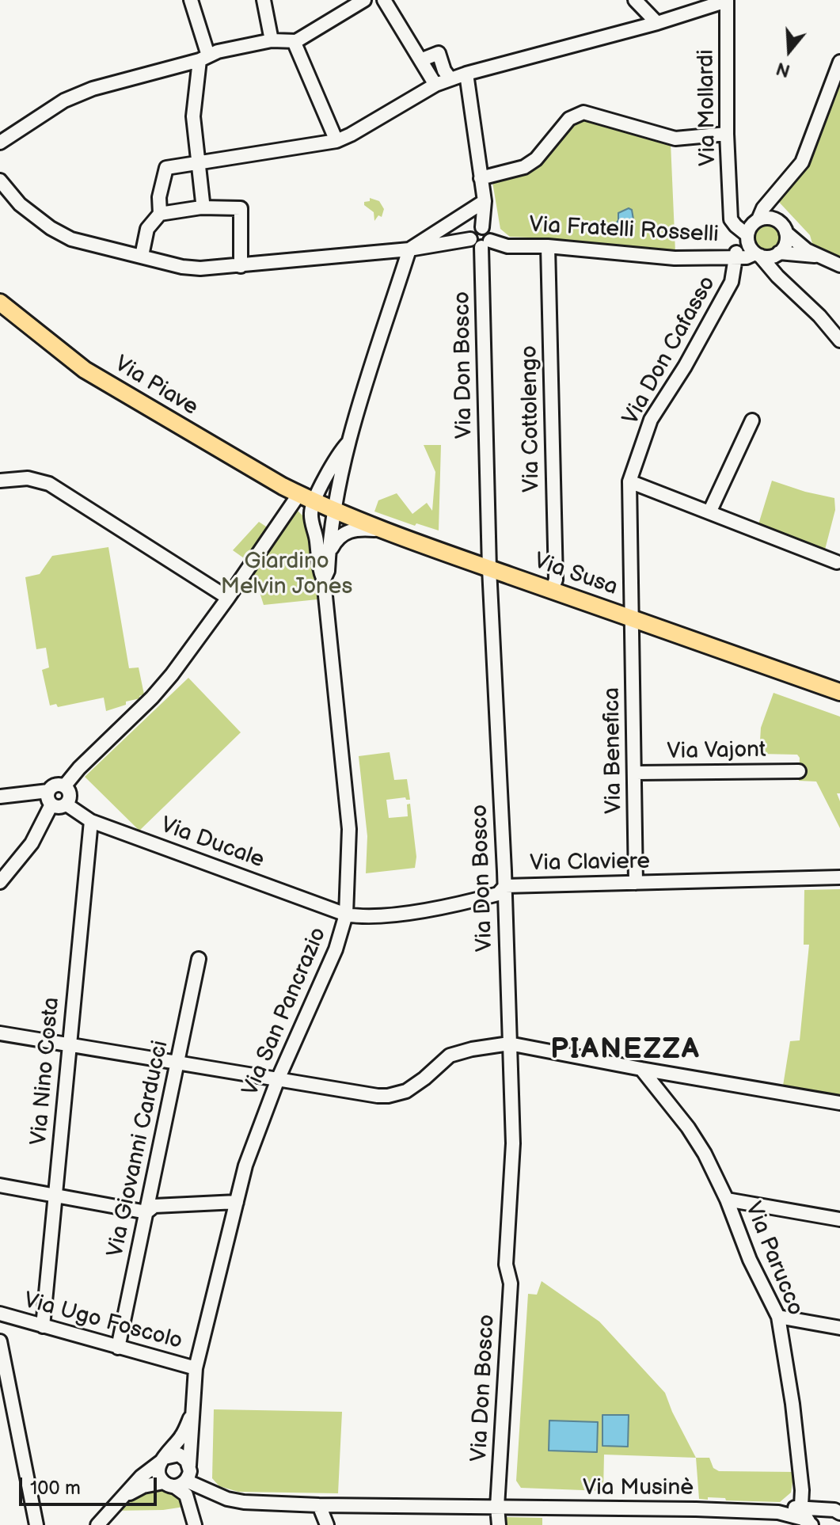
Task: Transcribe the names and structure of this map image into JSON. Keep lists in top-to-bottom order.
{
  "streets": {
    "main road": ["Via Piave", "Via Susa"],
    "street": [
      "Via Mollardi",
      "Via Fratelli Rosselli",
      "Via Don Cafasso",
      "Via Don Bosco",
      "Via Cottolengo",
      "Via Benefica",
      "Via Vajont",
      "Via Ducale",
      "Via Claviere",
      "Via San Pancrazio",
      "Via Nino Costa",
      "Via Giovanni Carducci",
      "Via Parucco",
      "Via Ugo Foscolo",
      "Via Musinè"
    ]
  },
  "crossings": [
    ["Via Fratelli Rosselli", "Via Don Cafasso"],
    ["Via Fratelli Rosselli", "Via Don Bosco"],
    ["Via Fratelli Rosselli", "Via Cottolengo"],
    ["Via Don Cafasso", "Via Susa"],
    ["Via Don Cafasso", "Via Benefica"],
    ["Via Don Bosco", "Via Susa"],
    ["Via Don Bosco", "Via Claviere"],
    ["Via Don Bosco", "Via Musinè"],
    ["Via Piave", "Via Susa"],
    ["Via Cottolengo", "Via Susa"],
    ["Via Susa", "Via Benefica"],
    ["Via Benefica", "Via Vajont"],
    ["Via Benefica", "Via Claviere"],
    ["Via Ducale", "Via Claviere"],
    ["Via Ducale", "Via San Pancrazio"],
    ["Via Ducale", "Via Nino Costa"],
    ["Via Claviere", "Via San Pancrazio"],
    ["Via San Pancrazio", "Via Ugo Foscolo"],
    ["Via San Pancrazio", "Via Musinè"],
    ["Via Nino Costa", "Via Ugo Foscolo"],
    ["Via Giovanni Carducci", "Via Ugo Foscolo"]
  ],
  "districts": ["PIANEZZA"],
  "parks": ["Giardino Melvin Jones"],
  "scale_bar": "100 m",
  "north": "bottom"
}
